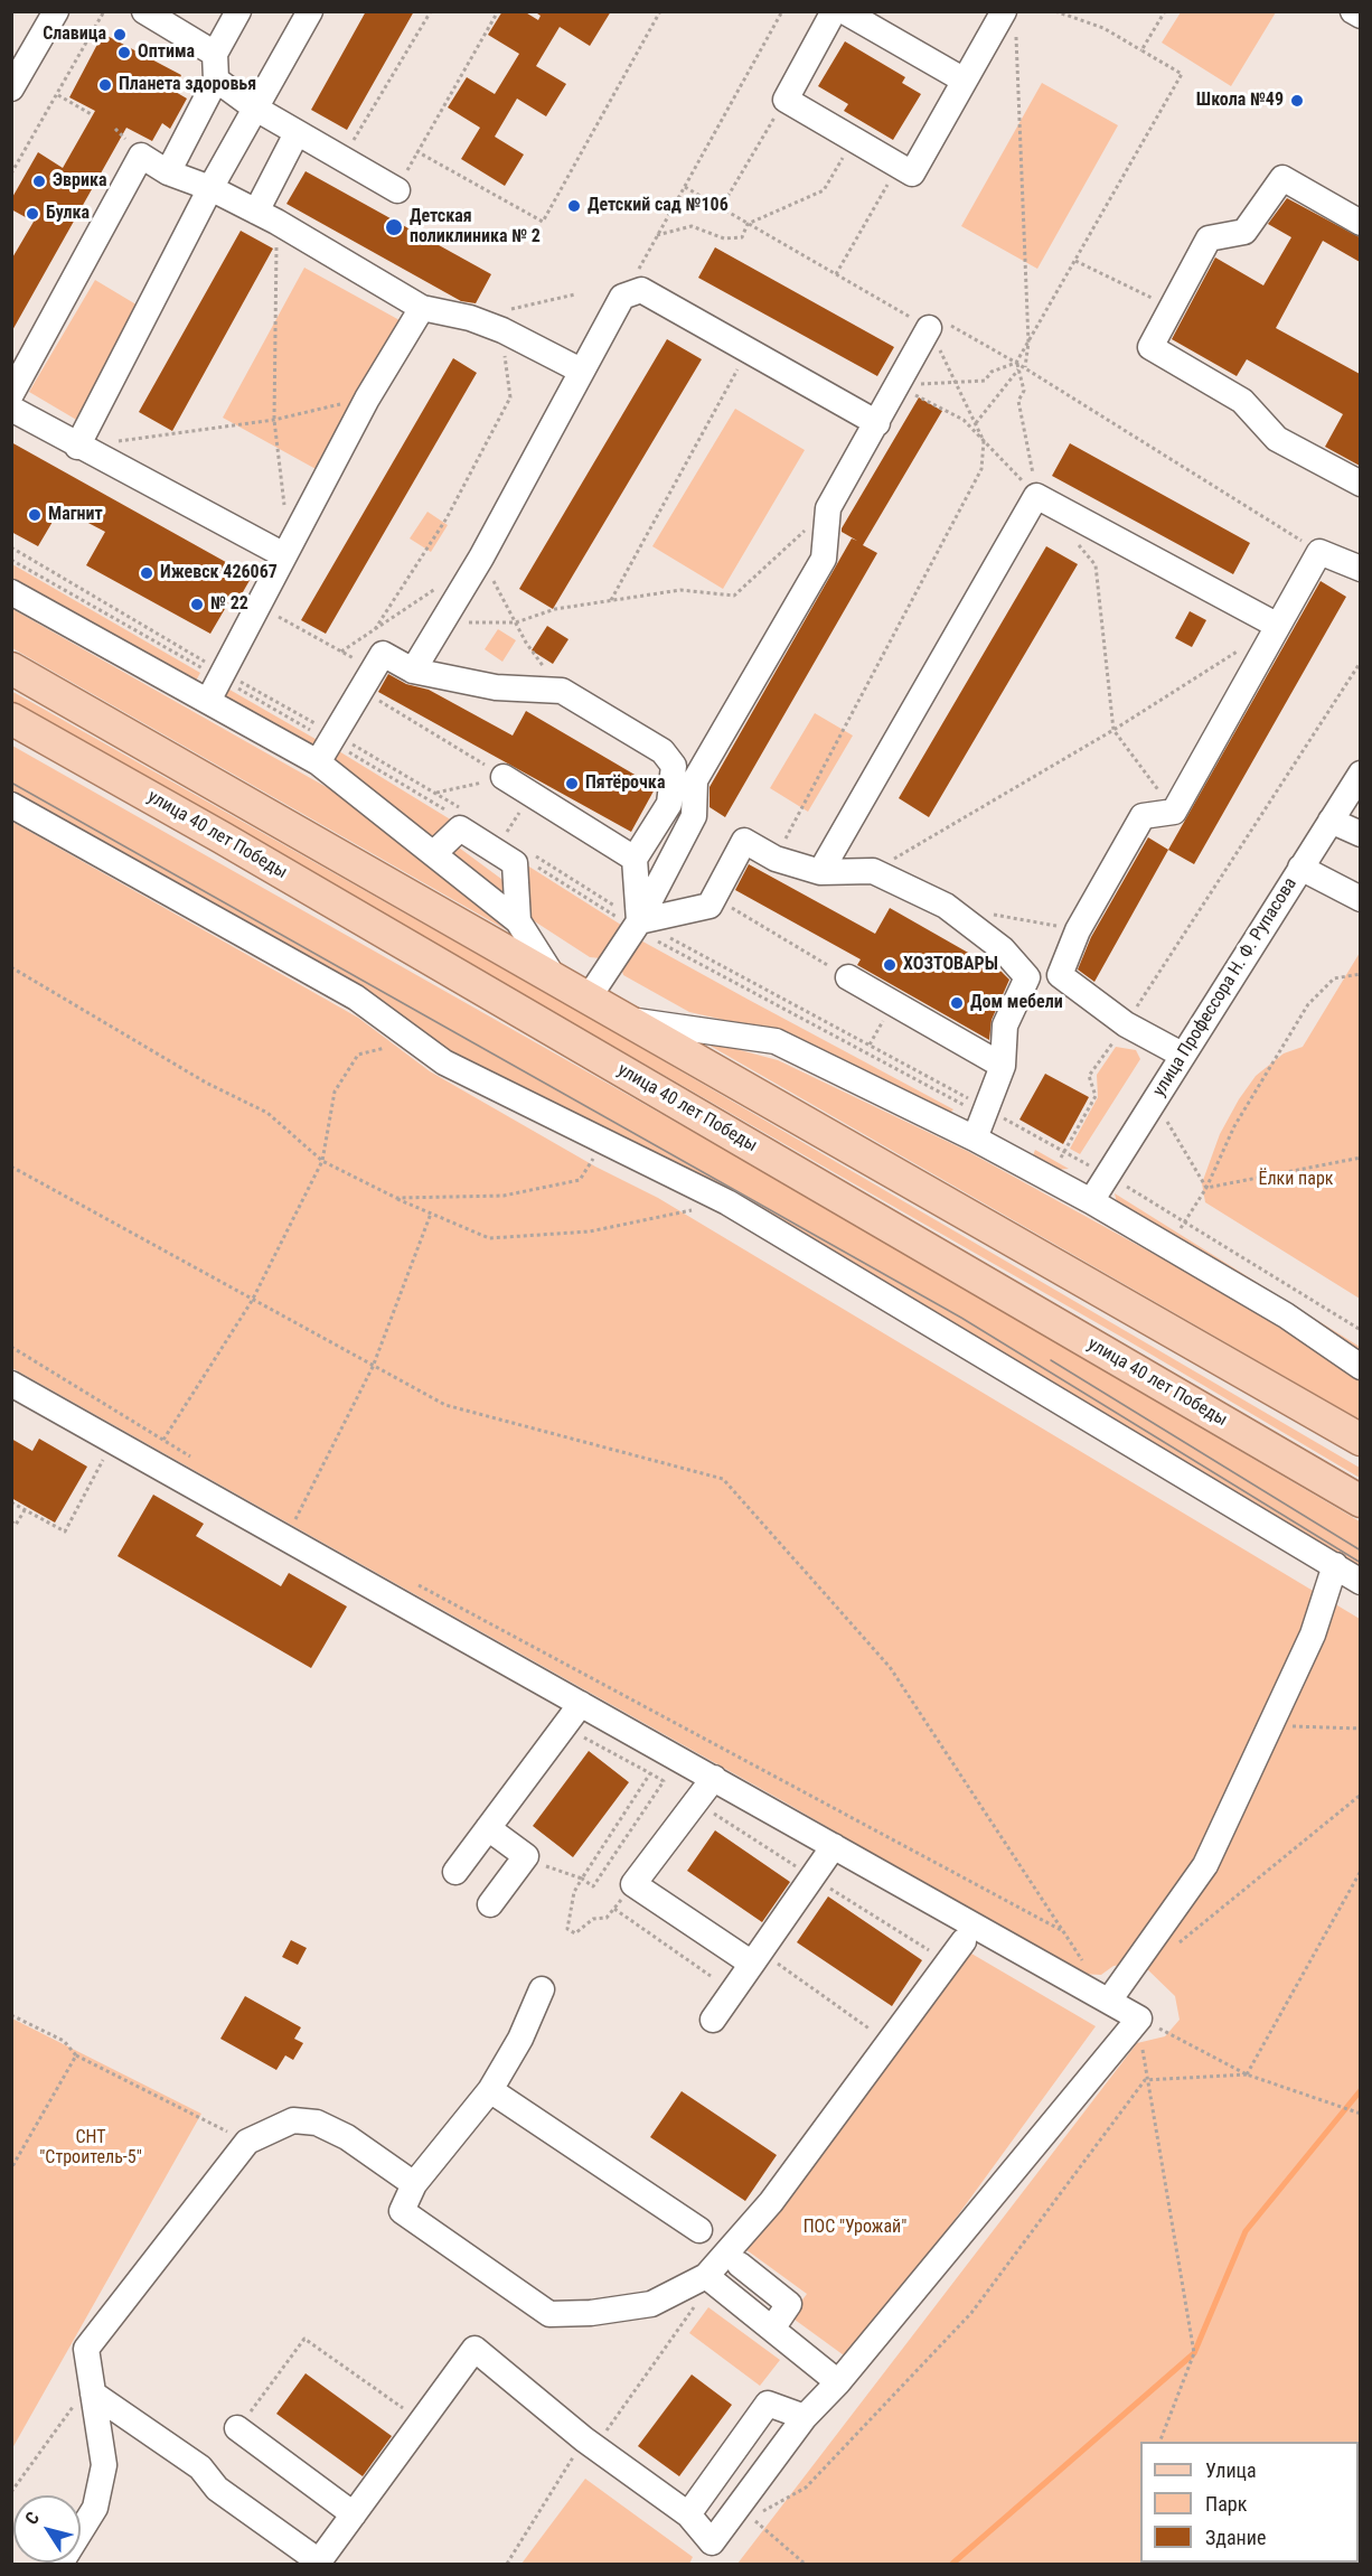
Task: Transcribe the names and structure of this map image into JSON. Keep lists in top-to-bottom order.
{
  "streets": {
    "main road": ["улица 40 лет Победы"],
    "street": ["улица Профессора Н. Ф. Рупасова"]
  },
  "parks": ["Ёлки парк", "СНТ \"Строитель-5\"", "ПОС \"Урожай\""],
  "places": [
    "Славица",
    "Оптима",
    "Планета здоровья",
    "Школа №49",
    "Эврика",
    "Детский сад №106",
    "Булка",
    "Детская поликлиника № 2",
    "Магнит",
    "Ижевск 426067",
    "№ 22",
    "Пятёрочка",
    "ХОЗТОВАРЫ",
    "Дом мебели"
  ],
  "legend": ["Улица", "Парк", "Здание"],
  "north": "top left"
}
